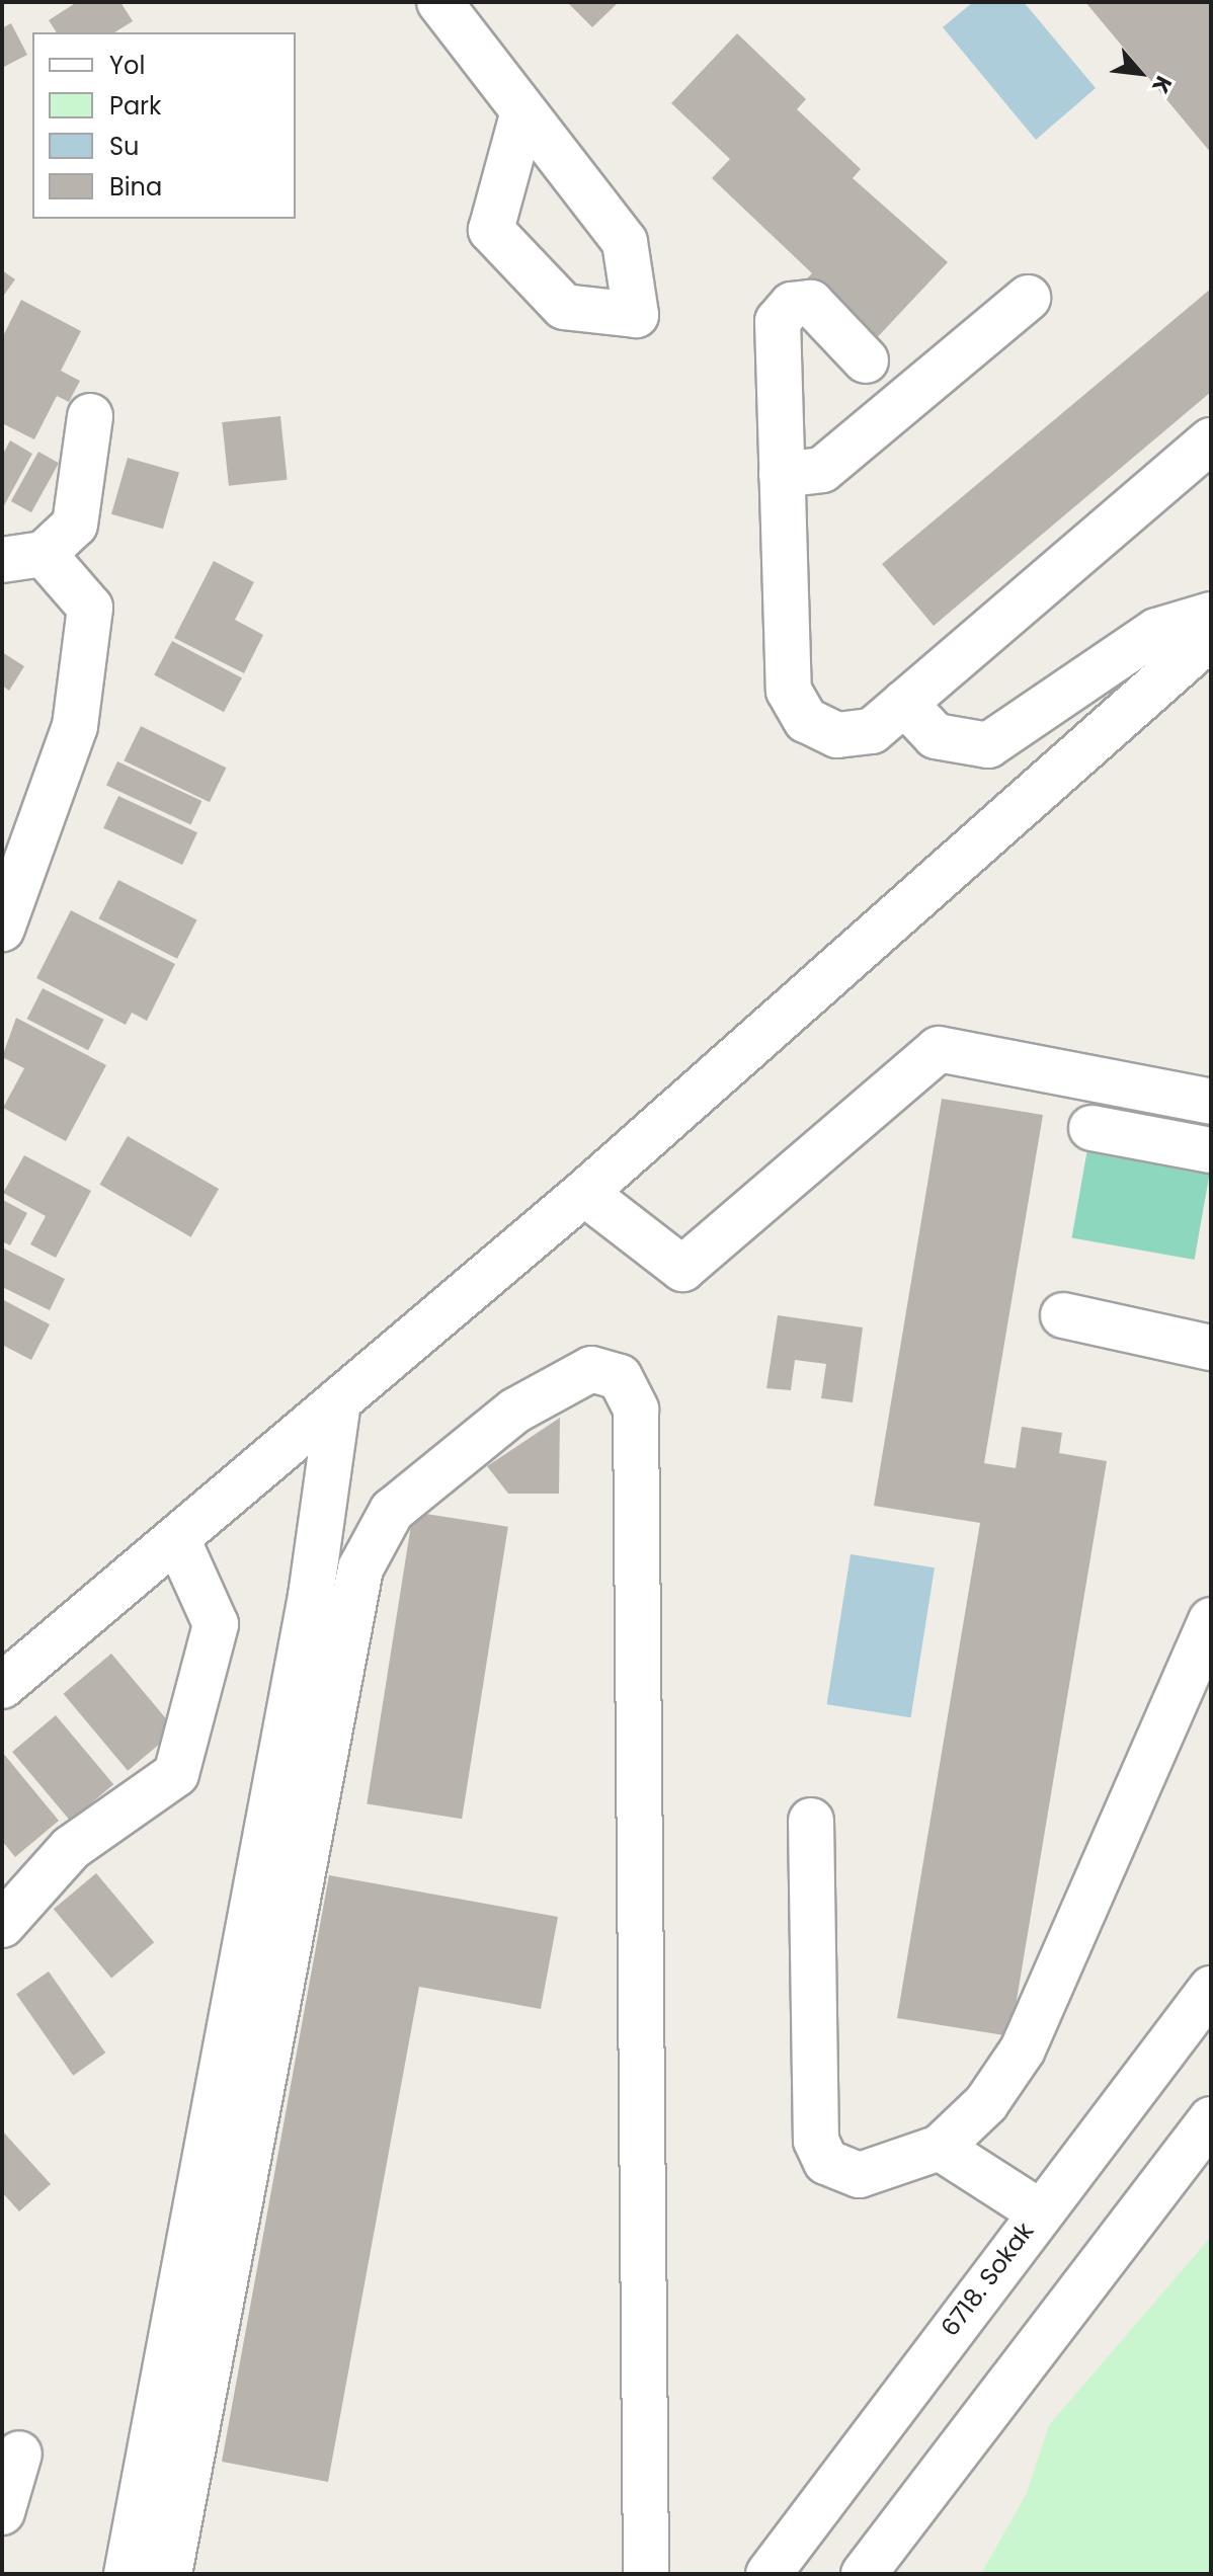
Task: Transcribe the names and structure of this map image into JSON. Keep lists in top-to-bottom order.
{
  "streets": {
    "street": ["6718. Sokak"]
  },
  "legend": [
    "Yol",
    "Park",
    "Su",
    "Bina"
  ],
  "north": "bottom right"
}
